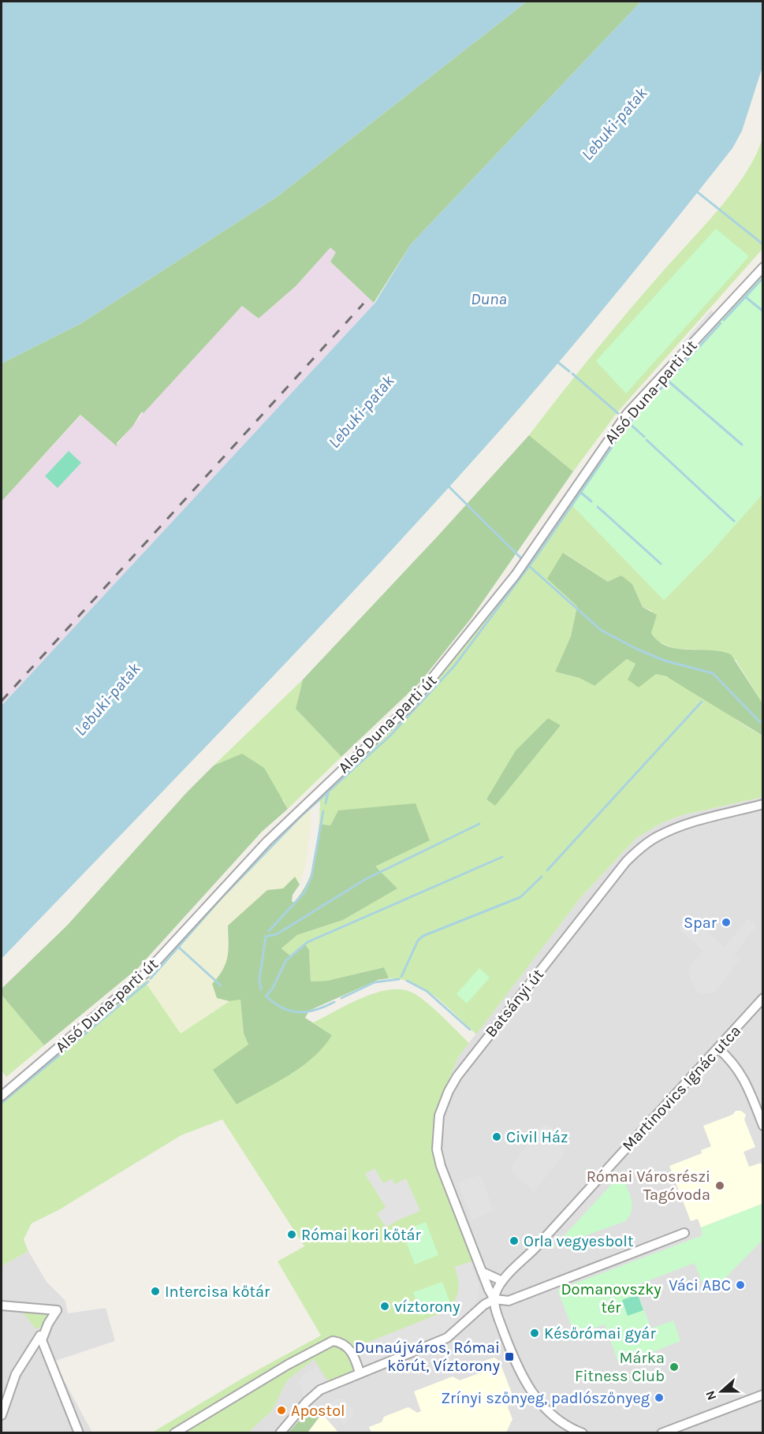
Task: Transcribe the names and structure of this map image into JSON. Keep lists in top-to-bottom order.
{
  "streets": {
    "street": ["Alsó Duna-parti út", "Batsányi út", "Martinovics Ignác utca"]
  },
  "crossings": [
    ["Batsányi út", "Martinovics Ignác utca"]
  ],
  "water": ["Lebuki-patak", "Duna"],
  "parks": ["Domanovszky tér"],
  "places": {
    "other": [
      "Spar",
      "Civil Ház",
      "Római Városrészi Tagóvoda",
      "Római kori kőtár",
      "Orla vegyesbolt",
      "Váci ABC",
      "Intercisa kőtár",
      "víztorony",
      "Későrómai gyár",
      "Márka Fitness Club",
      "Zrínyi szőnyeg, padlószőnyeg",
      "Apostol"
    ],
    "transit": ["Dunaújváros, Római körút, Víztorony"]
  },
  "north": "left"
}
